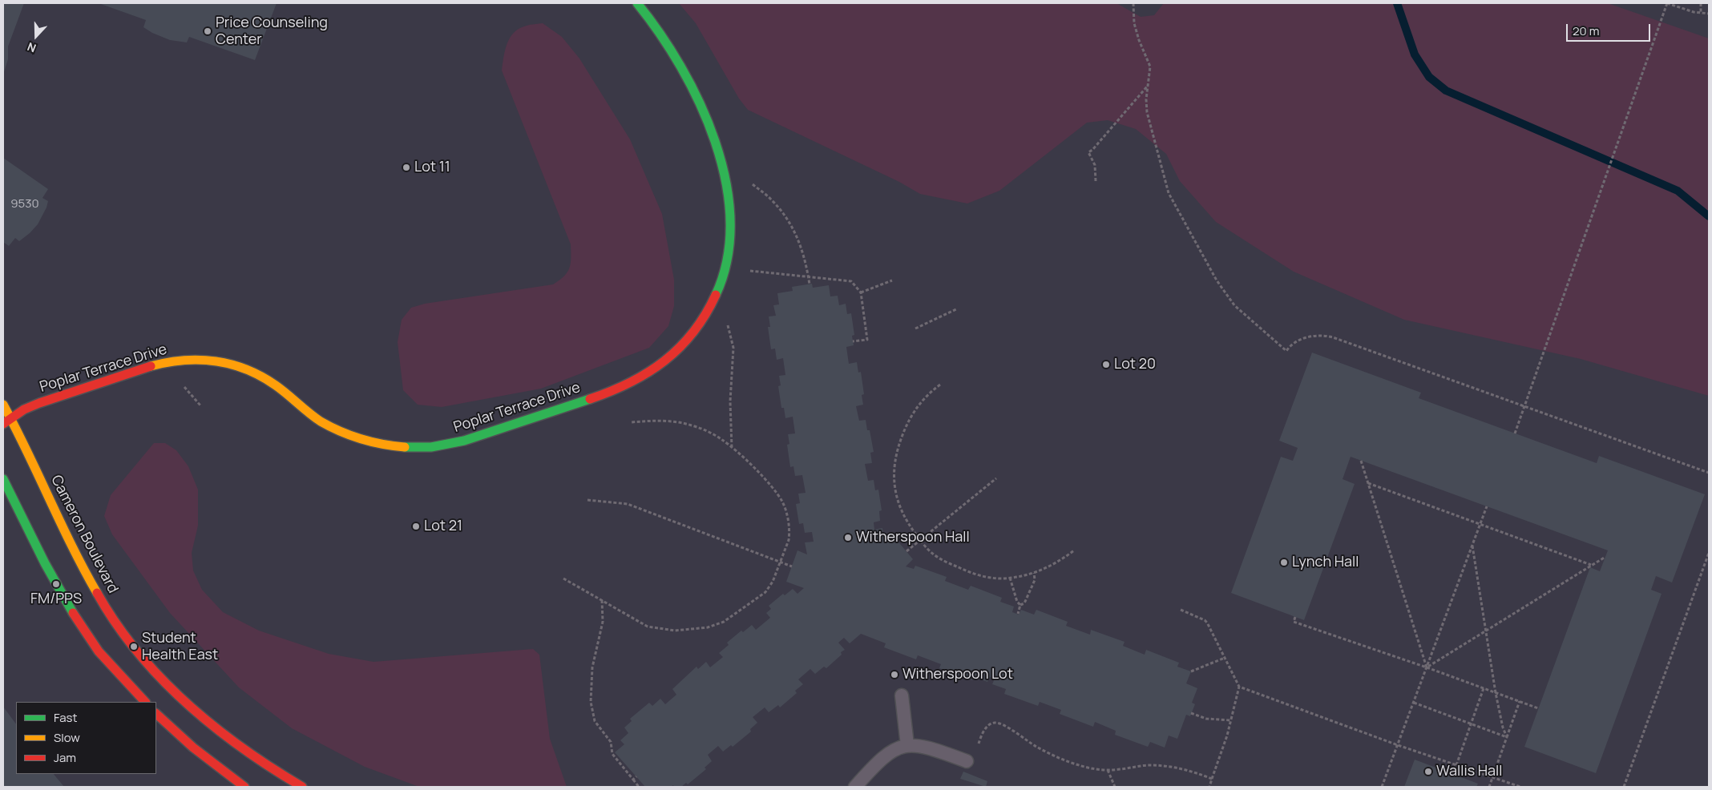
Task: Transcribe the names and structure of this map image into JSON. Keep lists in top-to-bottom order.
{
  "streets": {
    "street": ["Poplar Terrace Drive", "Cameron Boulevard"]
  },
  "crossings": [
    ["Poplar Terrace Drive", "Cameron Boulevard"]
  ],
  "places": [
    "Price Counseling Center",
    "Lot 11",
    "Lot 20",
    "Lot 21",
    "Witherspoon Hall",
    "Lynch Hall",
    "FM/PPS",
    "Student Health East",
    "Witherspoon Lot",
    "Wallis Hall"
  ],
  "house_numbers": ["9530"],
  "legend": ["Fast", "Slow", "Jam"],
  "scale_bar": "20 m",
  "north": "bottom"
}
